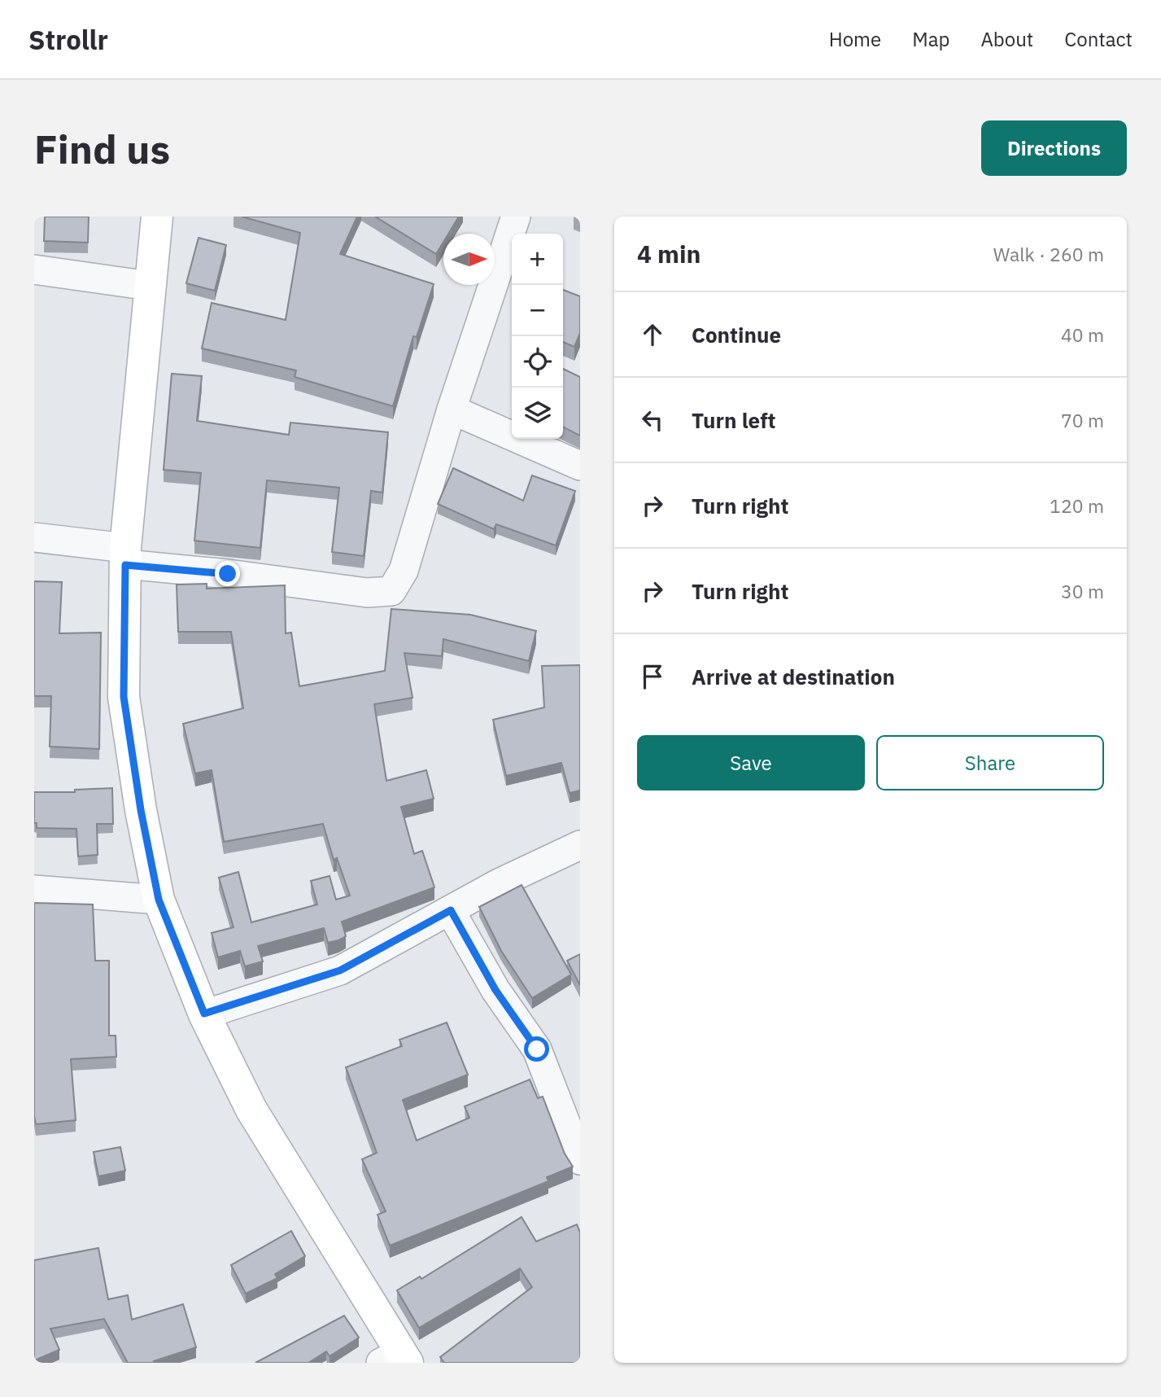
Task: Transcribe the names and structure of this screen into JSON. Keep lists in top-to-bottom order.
{
  "north": "right",
  "page": {
    "header": "Strollr",
    "nav": [
      "Home",
      "Map",
      "About",
      "Contact"
    ],
    "buttons": [
      "Directions",
      ["Save", "Share"]
    ],
    "title": "Find us",
    "heading": ["4 min", "Walk · 260 m"],
    "map_buttons": ["+", "−"],
    "list": [
      ["Continue", "40 m"],
      ["Turn left", "70 m"],
      ["Turn right", "120 m"],
      ["Turn right", "30 m"],
      "Arrive at destination"
    ]
  }
}
